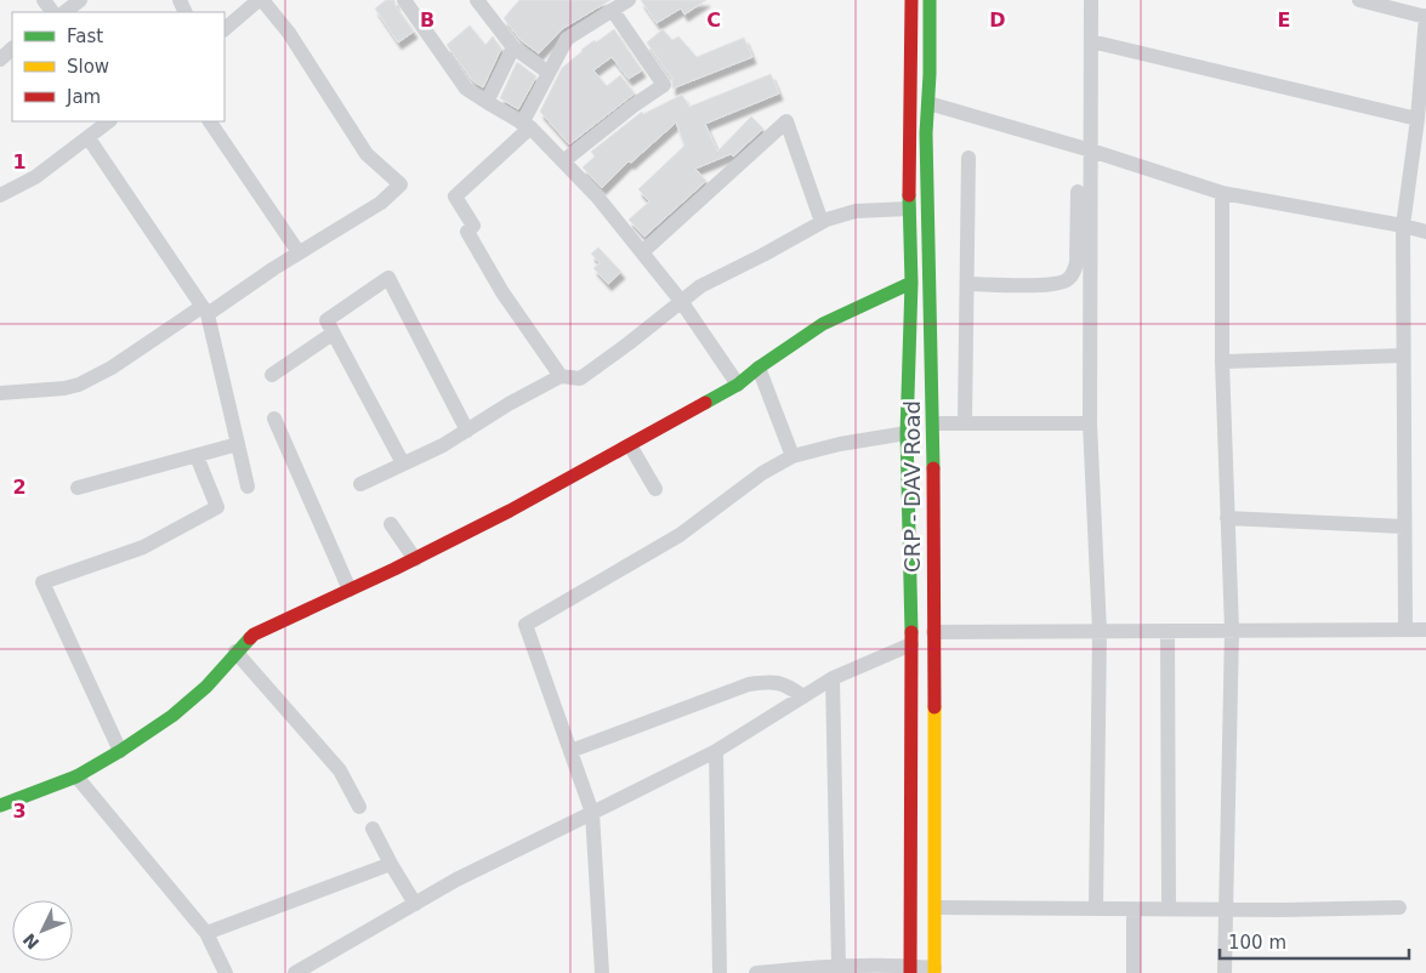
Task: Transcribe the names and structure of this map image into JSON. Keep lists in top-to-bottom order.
{
  "streets": {
    "street": ["CRP - DAV Road"]
  },
  "legend": ["Fast", "Slow", "Jam"],
  "scale_bar": "100 m",
  "north": "bottom left",
  "grid": {
    "columns": [
      "B",
      "C",
      "D",
      "E"
    ],
    "rows": ["1", "2", "3"]
  }
}
